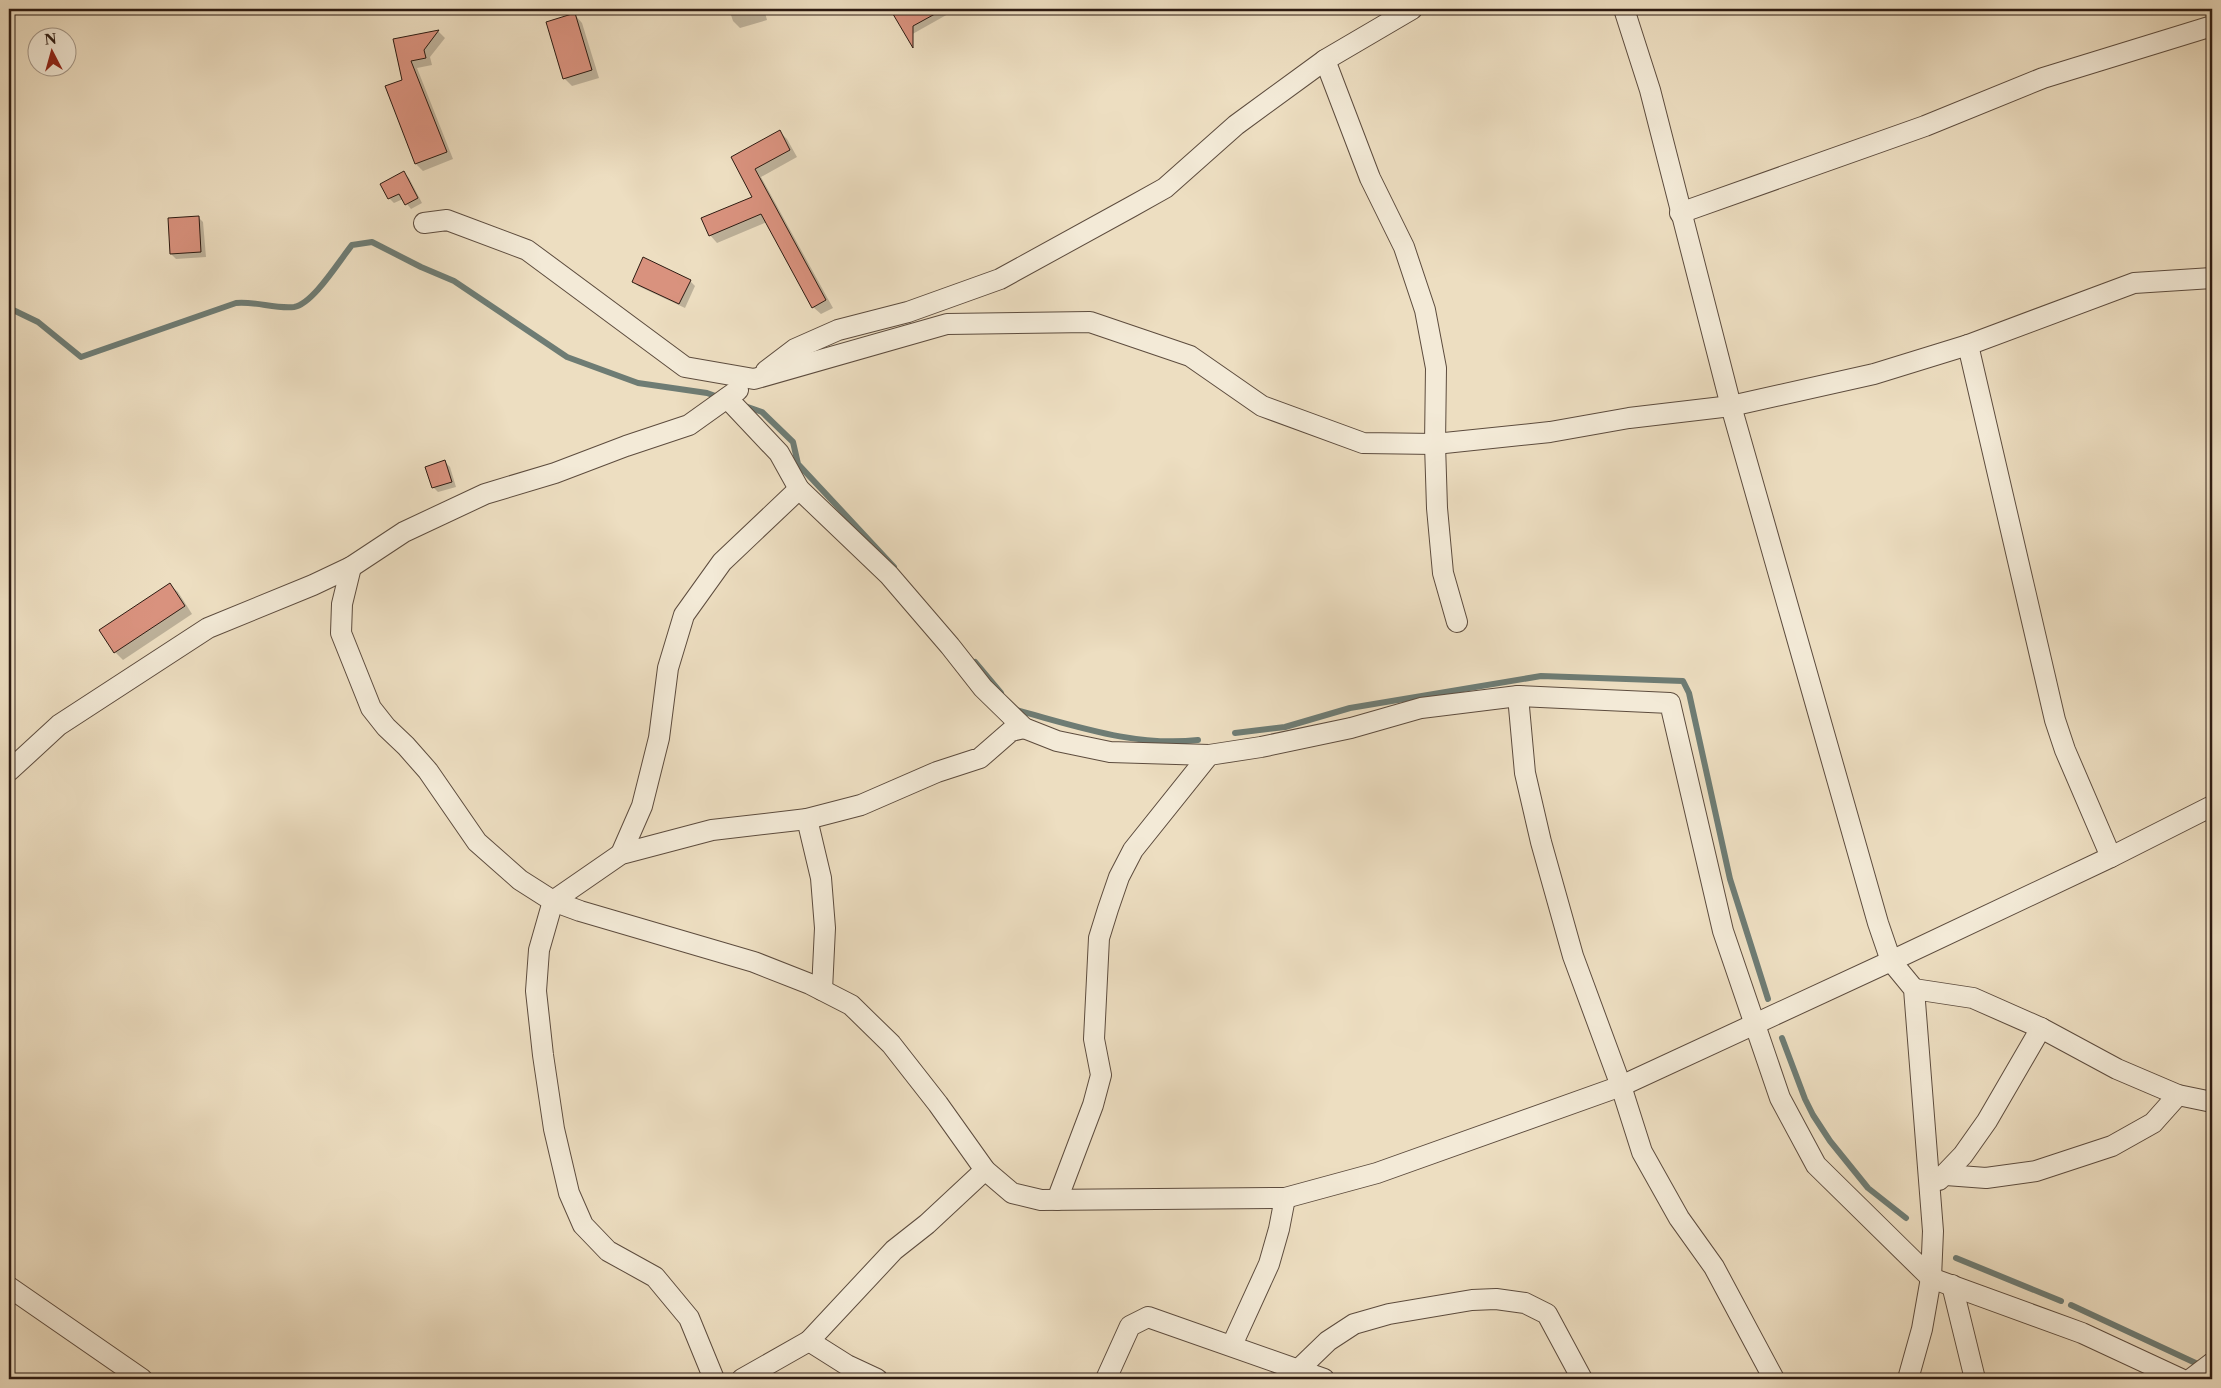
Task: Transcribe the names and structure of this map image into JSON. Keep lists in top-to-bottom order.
{
  "north": "top"
}
